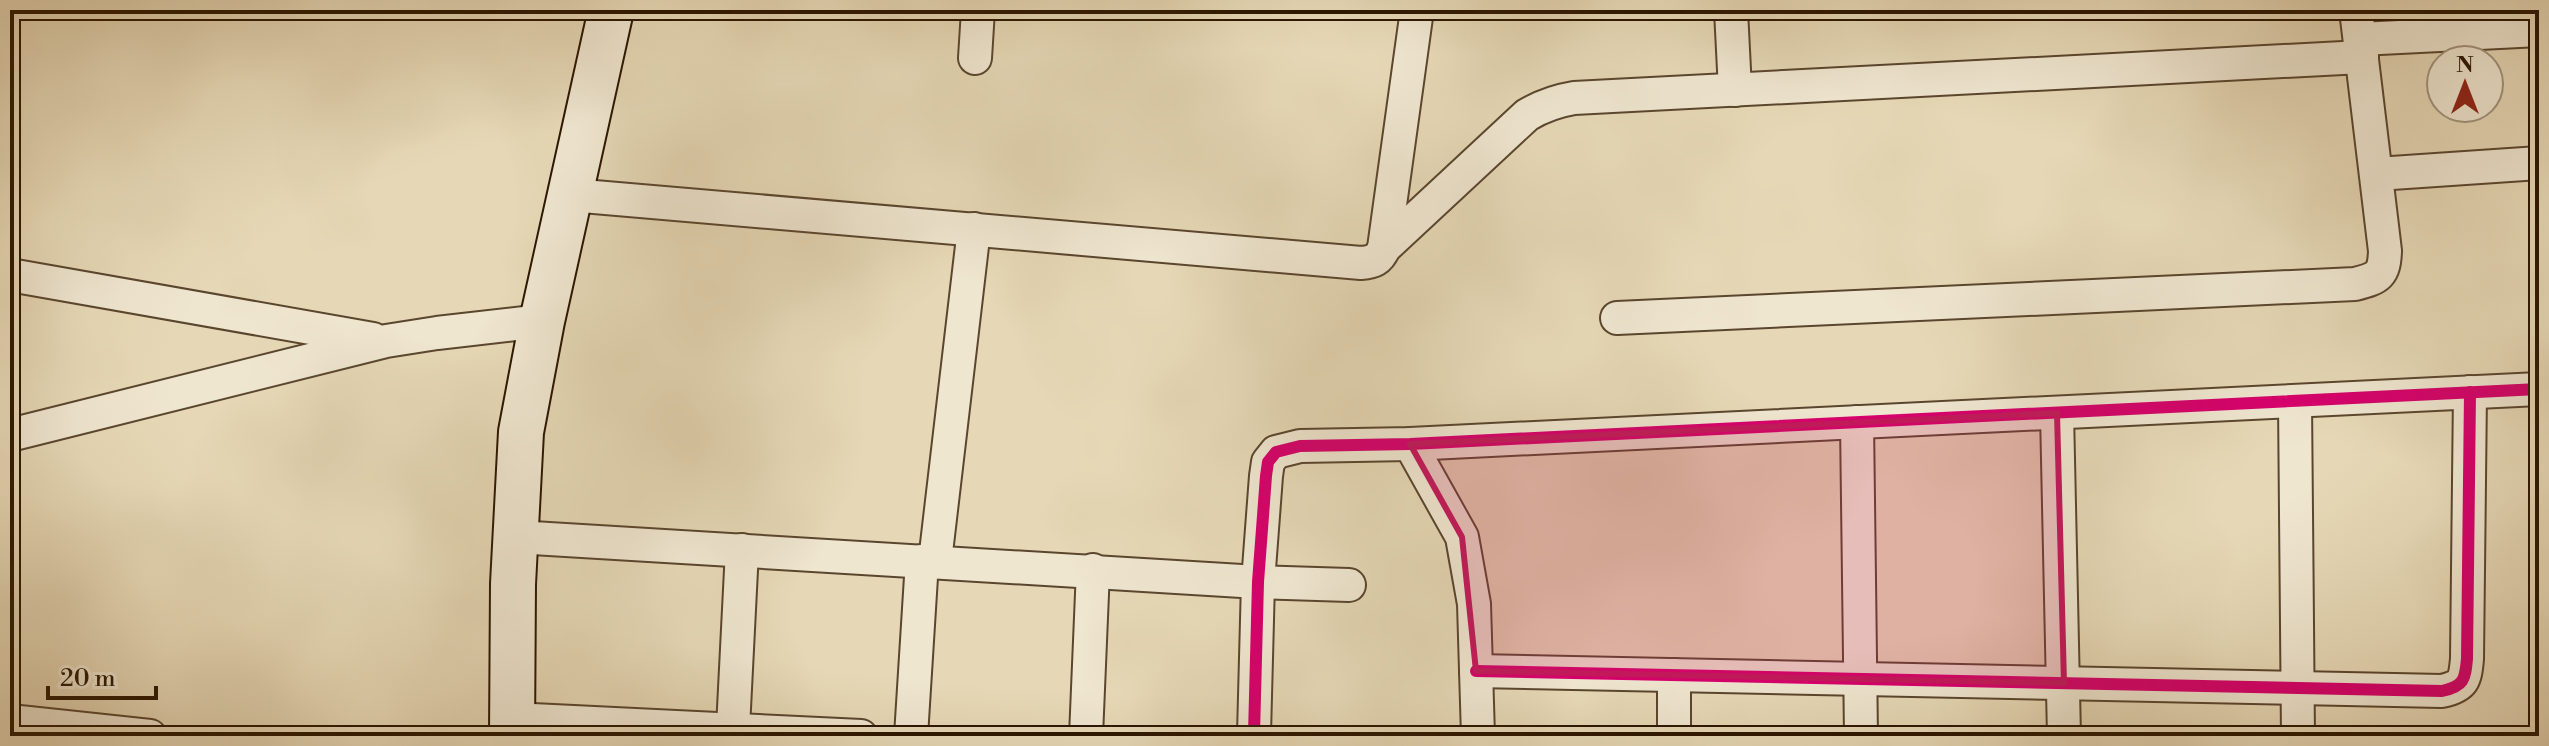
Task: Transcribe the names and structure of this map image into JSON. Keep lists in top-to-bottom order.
{
  "scale_bar": "20 m",
  "north": "top"
}
